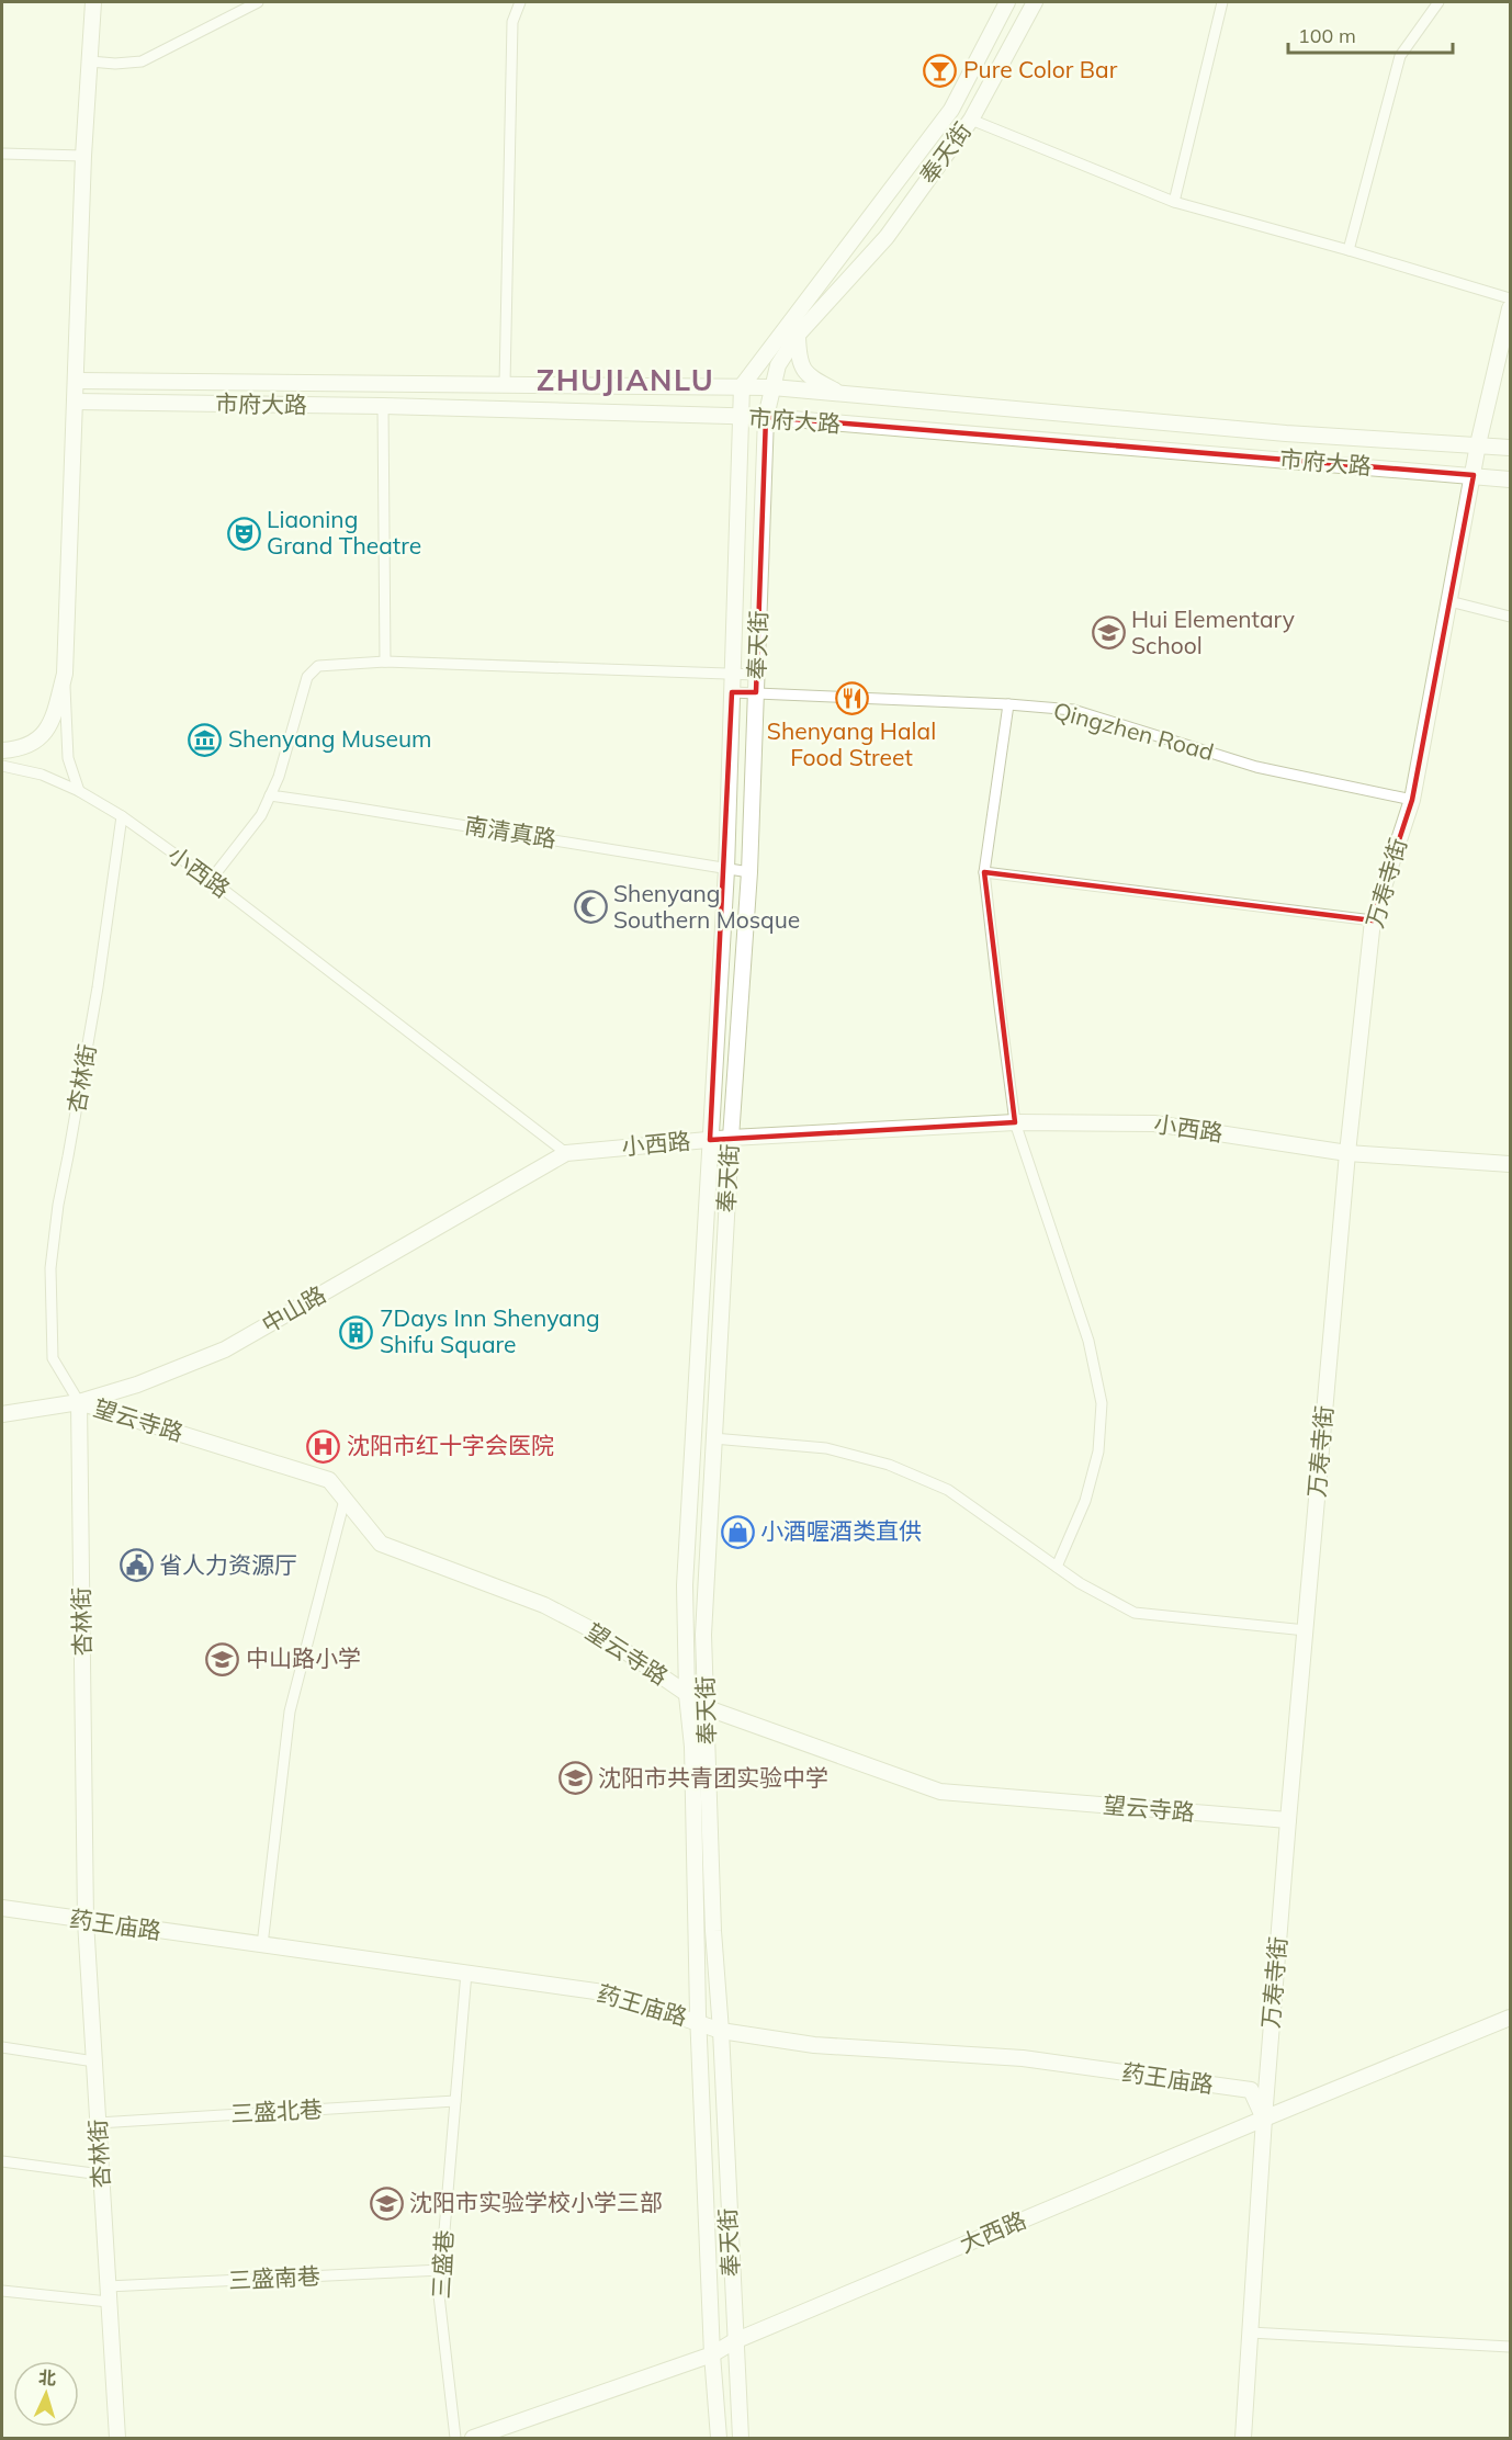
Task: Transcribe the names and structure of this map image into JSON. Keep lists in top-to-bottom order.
{
  "streets": {
    "main road": [
      "奉天街",
      "市府大路",
      "小西路",
      "万寿寺街",
      "杏林街",
      "中山路",
      "望云寺路",
      "药王庙路",
      "大西路"
    ],
    "street": [
      "Qingzhen Road",
      "南清真路",
      "三盛北巷",
      "三盛巷",
      "三盛南巷"
    ]
  },
  "crossings": [
    ["奉天街", "市府大路"],
    ["奉天街", "Qingzhen Road"],
    ["奉天街", "南清真路"],
    ["奉天街", "小西路"],
    ["奉天街", "望云寺路"],
    ["奉天街", "药王庙路"],
    ["奉天街", "大西路"],
    ["市府大路", "万寿寺街"],
    ["Qingzhen Road", "万寿寺街"],
    ["小西路", "万寿寺街"],
    ["小西路", "杏林街"],
    ["小西路", "中山路"],
    ["万寿寺街", "望云寺路"],
    ["万寿寺街", "药王庙路"],
    ["万寿寺街", "大西路"],
    ["杏林街", "中山路"],
    ["杏林街", "望云寺路"],
    ["杏林街", "药王庙路"],
    ["杏林街", "三盛北巷"],
    ["杏林街", "三盛南巷"],
    ["中山路", "望云寺路"],
    ["药王庙路", "大西路"],
    ["药王庙路", "三盛巷"],
    ["三盛北巷", "三盛巷"],
    ["三盛巷", "三盛南巷"]
  ],
  "districts": ["ZHUJIANLU"],
  "places": {
    "bar": ["Pure Color Bar"],
    "theatre": ["Liaoning Grand Theatre"],
    "school or university": [
      "Hui Elementary School",
      "中山路小学",
      "沈阳市共青团实验中学",
      "沈阳市实验学校小学三部"
    ],
    "restaurant": ["Shenyang Halal Food Street"],
    "museum": ["Shenyang Museum"],
    "mosque": ["Shenyang Southern Mosque"],
    "building": ["7Days Inn Shenyang Shifu Square"],
    "hospital": ["沈阳市红十字会医院"],
    "shop": ["小酒喔酒类直供"],
    "public building": ["省人力资源厅"]
  },
  "scale_bar": "100 m",
  "north": "top"
}
